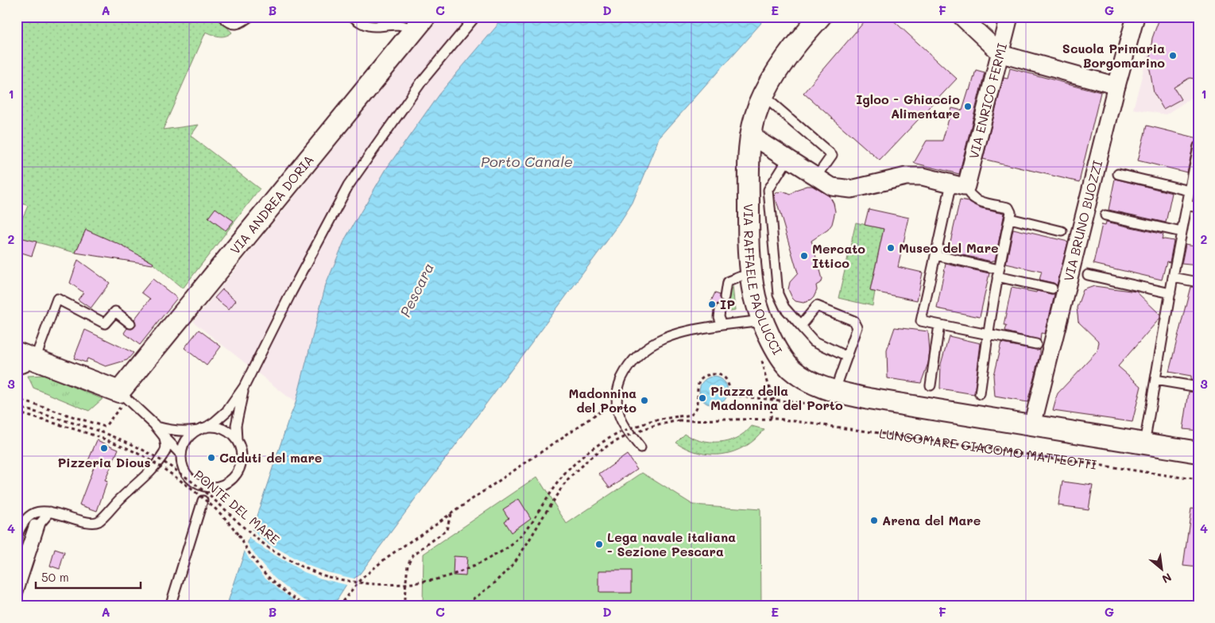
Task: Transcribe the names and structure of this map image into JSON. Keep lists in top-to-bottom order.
{
  "streets": {
    "street": [
      "VIA ENRICO FERMI",
      "VIA ANDREA DORIA",
      "VIA BRUNO BUOZZI",
      "VIA RAFFAELE PAOLUCCI"
    ],
    "path": ["LUNGOMARE GIACOMO MATTEOTTI", "PONTE DEL MARE"]
  },
  "water": ["Porto Canale", "Pescara"],
  "places": [
    "Scuola Primaria Borgomarino",
    "Igloo - Ghiaccio Alimentare",
    "Museo del Mare",
    "Mercato Ittico",
    "IP",
    "Piazza della Madonnina del Porto",
    "Madonnina del Porto",
    "Pizzeria Dious",
    "Caduti del mare",
    "Arena del Mare",
    "Lega navale italiana - Sezione Pescara"
  ],
  "scale_bar": "50 m",
  "north": "bottom right",
  "grid": {
    "columns": [
      "A",
      "B",
      "C",
      "D",
      "E",
      "F",
      "G"
    ],
    "rows": [
      "1",
      "2",
      "3",
      "4"
    ]
  }
}
